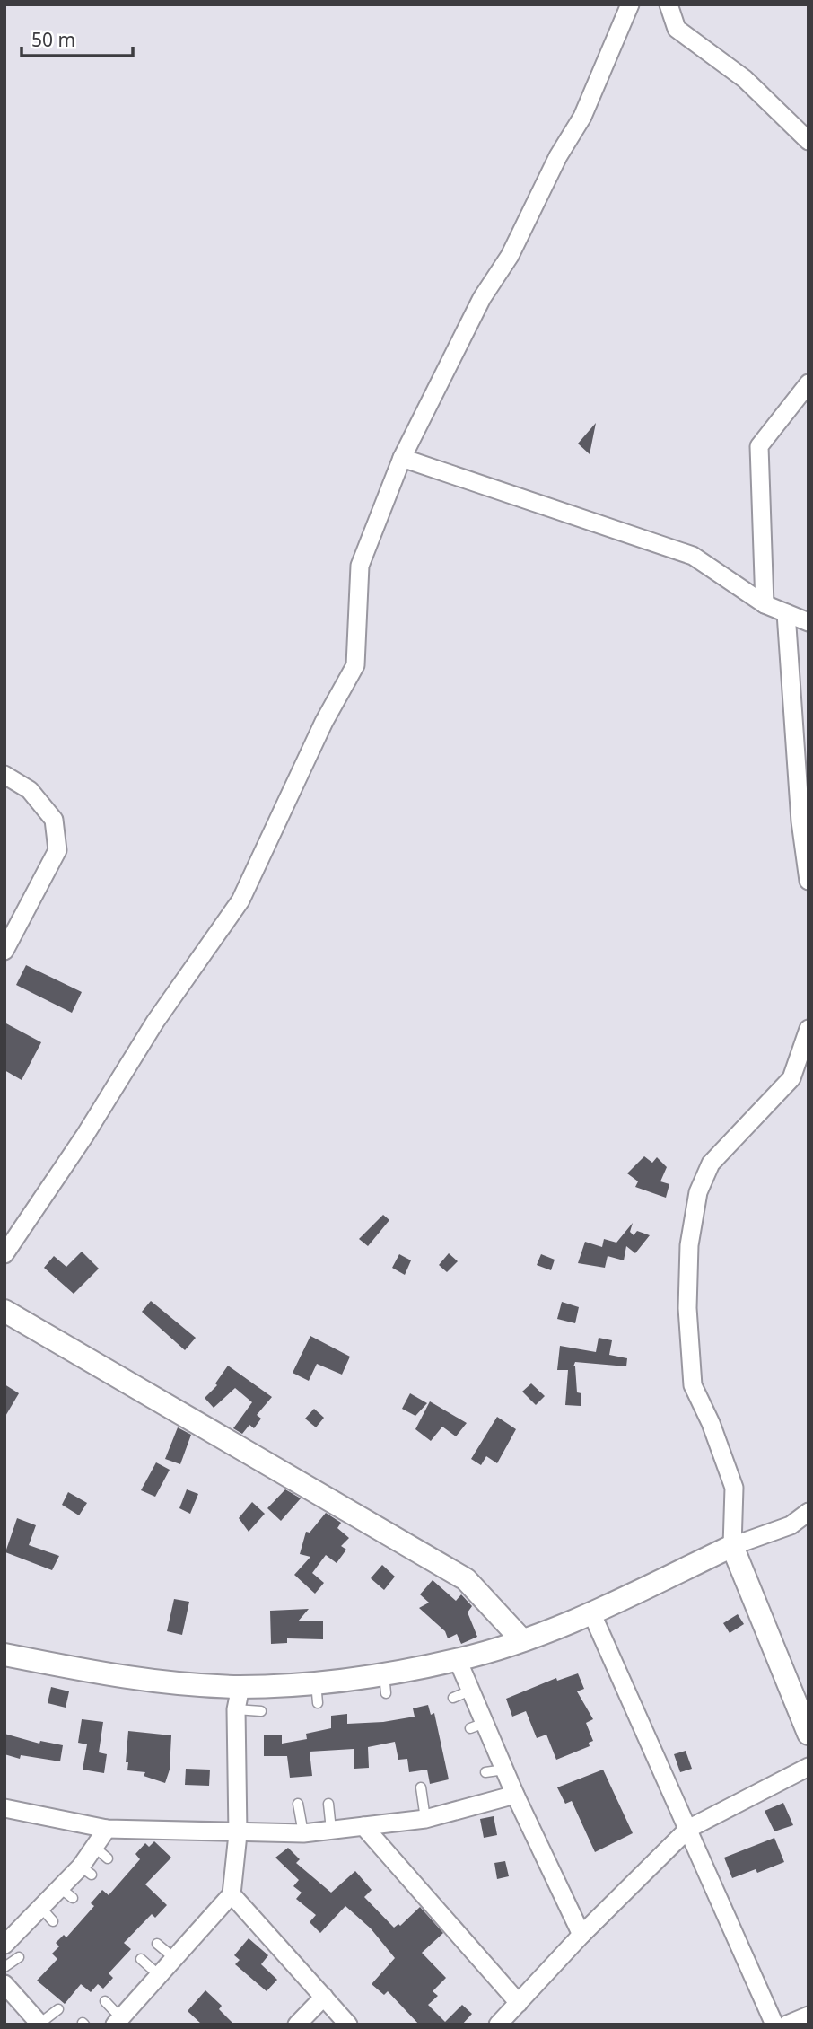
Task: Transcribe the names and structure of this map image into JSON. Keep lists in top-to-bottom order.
{
  "scale_bar": "50 m"
}
